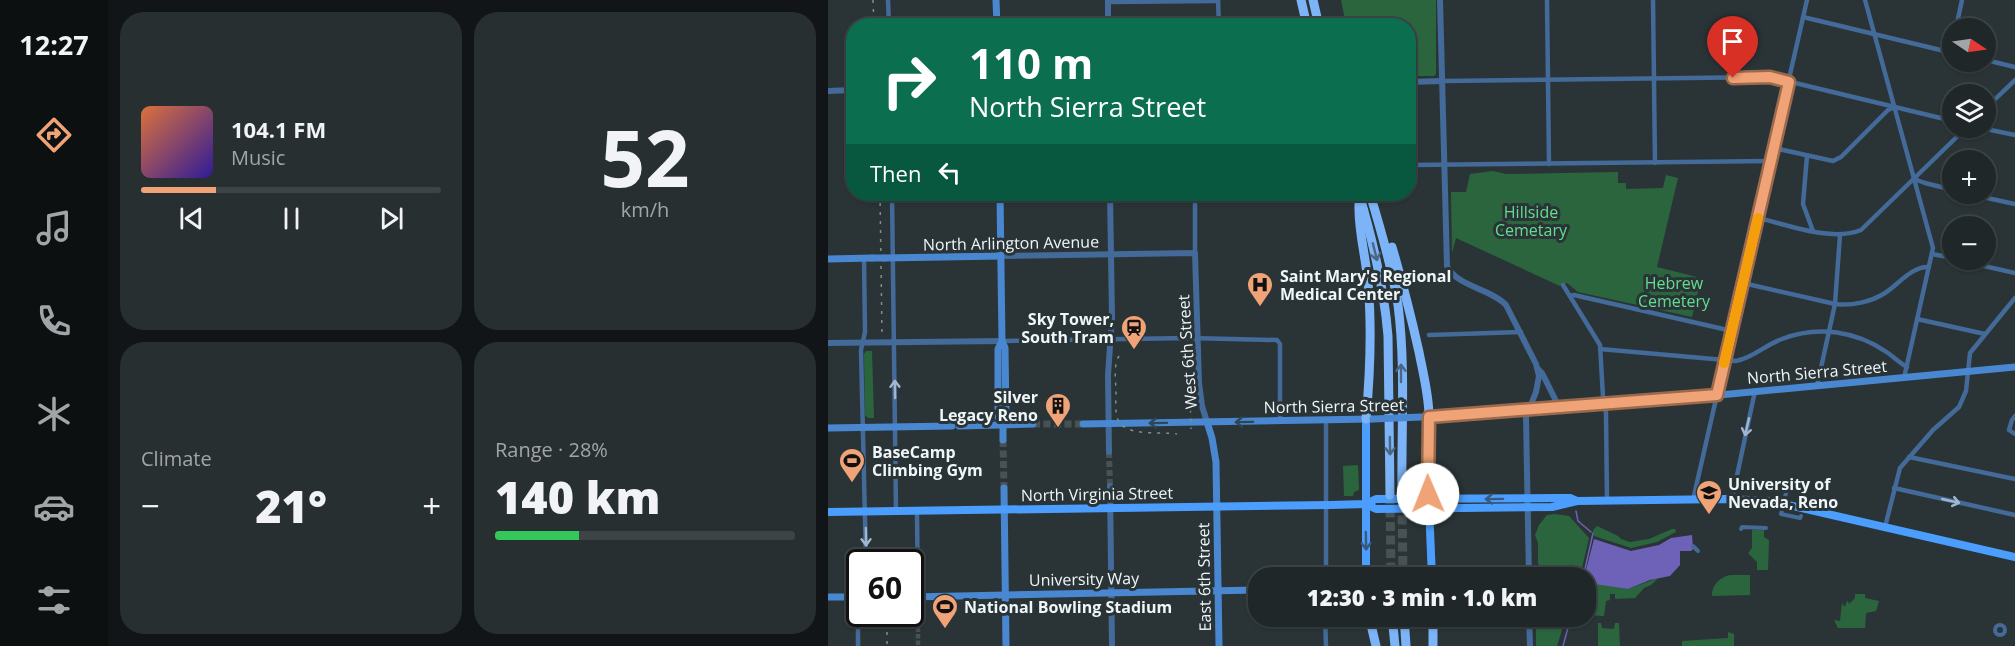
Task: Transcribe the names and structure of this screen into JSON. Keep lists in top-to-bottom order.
{
  "streets": {
    "main road": [
      "North Arlington Avenue",
      "West 6th Street",
      "North Sierra Street",
      "North Virginia Street",
      "East 6th Street",
      "University Way"
    ]
  },
  "crossings": [
    ["North Arlington Avenue", "West 6th Street"],
    ["West 6th Street", "North Sierra Street"],
    ["West 6th Street", "North Virginia Street"],
    ["West 6th Street", "East 6th Street"],
    ["North Virginia Street", "East 6th Street"],
    ["East 6th Street", "University Way"]
  ],
  "parks": ["Hillside Cemetary", "Hebrew Cemetery"],
  "places": {
    "hospital": ["Saint Mary's Regional Medical Center"],
    "station": ["Sky Tower, South Tram"],
    "building": ["Silver Legacy Reno"],
    "sports": ["BaseCamp Climbing Gym", "National Bowling Stadium"],
    "school or university": ["University of Nevada, Reno"]
  },
  "north": "right",
  "page": {
    "tabs": "12:27",
    "tile": [
      ["52", "km/h"],
      "Climate",
      ["Range · 28%", "140 km"]
    ],
    "map_buttons": ["+", "−"],
    "turn": ["110 m", "North Sierra Street"],
    "song": ["104.1 FM", "Music"],
    "then": "Then",
    "heat": ["−", "21°", "+"],
    "limit": "60",
    "trip": "12:30 · 3 min · 1.0 km"
  }
}
